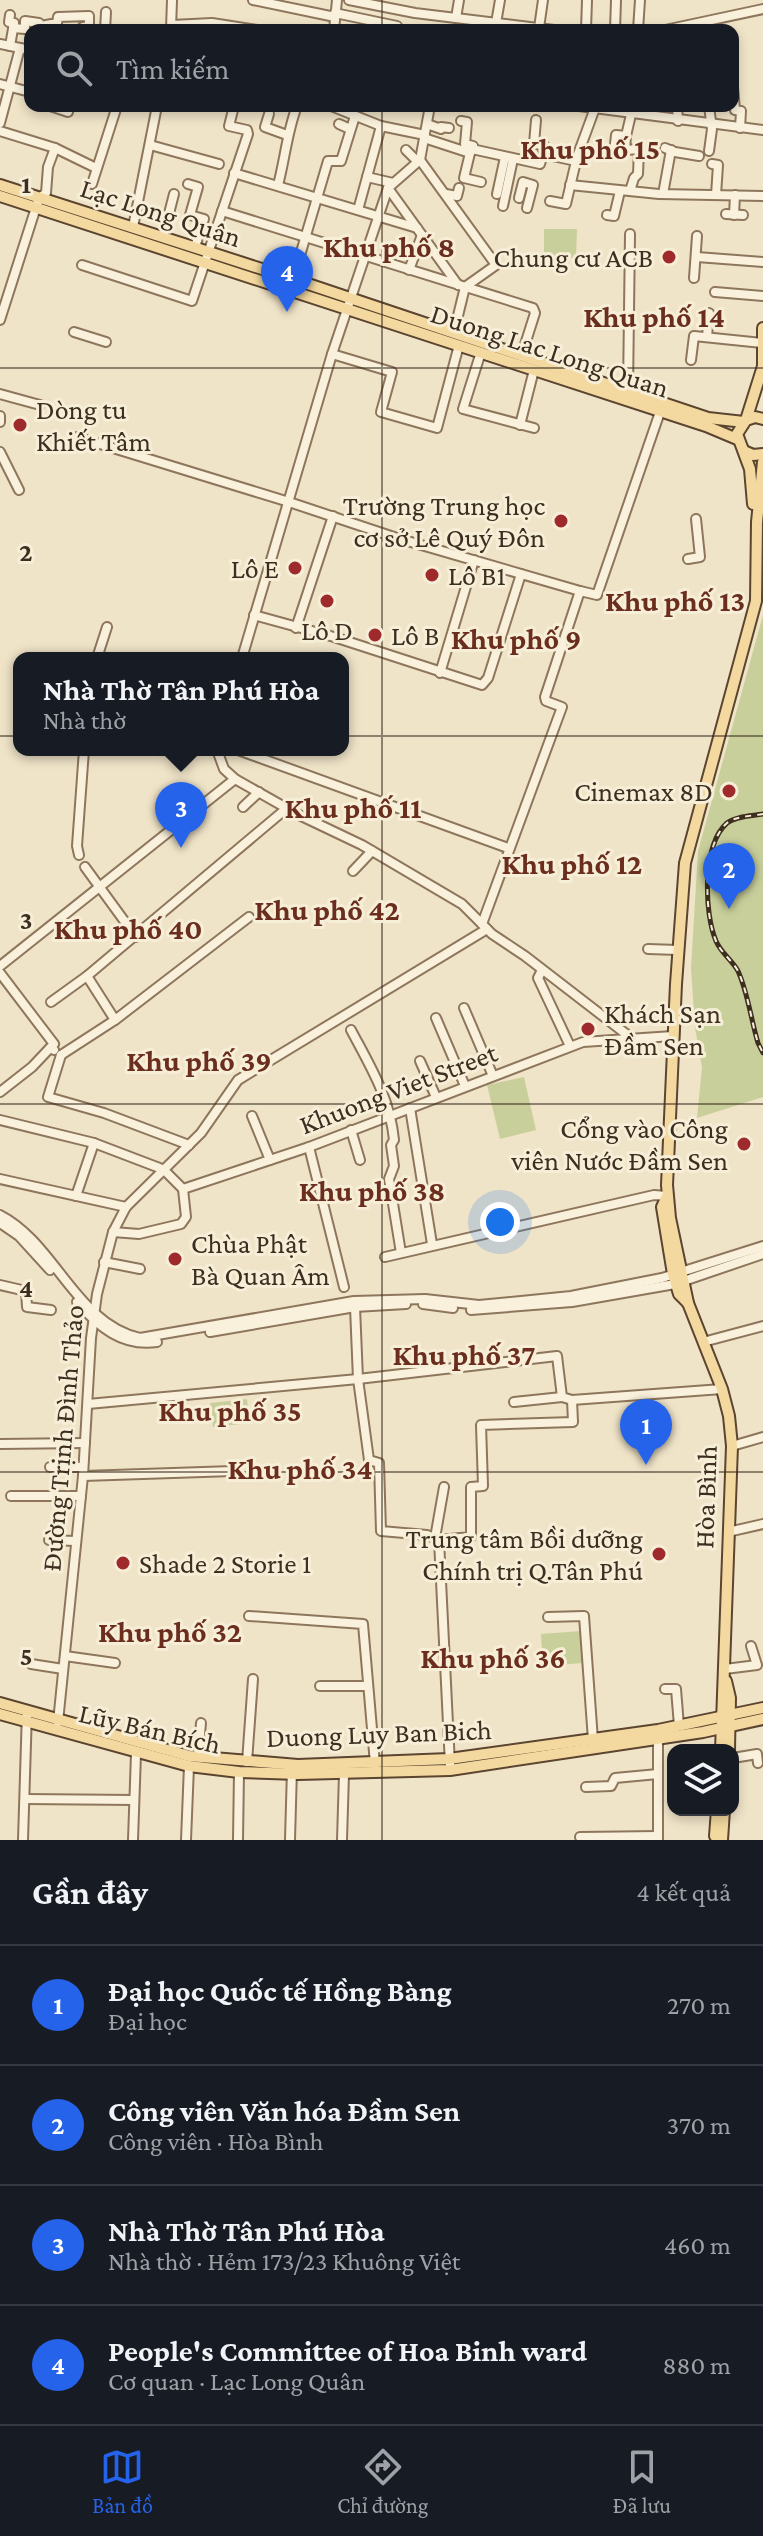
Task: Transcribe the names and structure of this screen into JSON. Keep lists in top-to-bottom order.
{
  "streets": {
    "main road": [
      "Lạc Long Quân",
      "Duong Lac Long Quan",
      "Hòa Bình",
      "Lũy Bán Bích",
      "Duong Luy Ban Bich"
    ],
    "street": ["Khuong Viet Street", "Đường Trịnh Đình Thảo"]
  },
  "crossings": [
    ["Lạc Long Quân", "Duong Lac Long Quan"],
    ["Khuong Viet Street", "Hòa Bình"],
    ["Đường Trịnh Đình Thảo", "Lũy Bán Bích"],
    ["Đường Trịnh Đình Thảo", "Duong Luy Ban Bich"],
    ["Hòa Bình", "Duong Luy Ban Bich"],
    ["Lũy Bán Bích", "Duong Luy Ban Bich"]
  ],
  "districts": [
    "Khu phố 15",
    "Khu phố 8",
    "Khu phố 14",
    "Khu phố 13",
    "Khu phố 9",
    "Khu phố 11",
    "Khu phố 12",
    "Khu phố 42",
    "Khu phố 40",
    "Khu phố 39",
    "Khu phố 38",
    "Khu phố 37",
    "Khu phố 35",
    "Khu phố 34",
    "Khu phố 32",
    "Khu phố 36"
  ],
  "places": [
    "Chung cư ACB",
    "Dòng tu Khiết Tâm",
    "Trường Trung học cơ sở Lê Quý Đôn",
    "Lô E",
    "Lô B1",
    "Lô D",
    "Lô B",
    "Cinemax 8D",
    "Khách Sạn Đầm Sen",
    "Cổng vào Công viên Nước Đầm Sen",
    "Chùa Phật Bà Quan Âm",
    "Trung tâm Bồi dưỡng Chính trị Q.Tân Phú",
    "Shade 2 Storie 1"
  ],
  "page": {
    "search": "Tìm kiếm",
    "pins": [
      "4",
      "3",
      "2",
      "1"
    ],
    "popup": ["Nhà Thờ Tân Phú Hòa", "Nhà thờ"],
    "heading": ["Gần đây", "4 kết quả"],
    "list": [
      {
        "mark": "1",
        "name": "Đại học Quốc tế Hồng Bàng",
        "note": "Đại học",
        "value": "270 m"
      },
      {
        "mark": "2",
        "name": "Công viên Văn hóa Đầm Sen",
        "note": "Công viên · Hòa Bình",
        "value": "370 m"
      },
      {
        "mark": "3",
        "name": "Nhà Thờ Tân Phú Hòa",
        "note": "Nhà thờ · Hẻm 173/23 Khuông Việt",
        "value": "460 m"
      },
      {
        "mark": "4",
        "name": "People's Committee of Hoa Binh ward",
        "note": "Cơ quan · Lạc Long Quân",
        "value": "880 m"
      }
    ],
    "nav": ["Bản đồ", "Chỉ đường", "Đã lưu"]
  },
  "grid": {
    "rows": [
      "1",
      "2",
      "3",
      "4",
      "5"
    ]
  }
}
